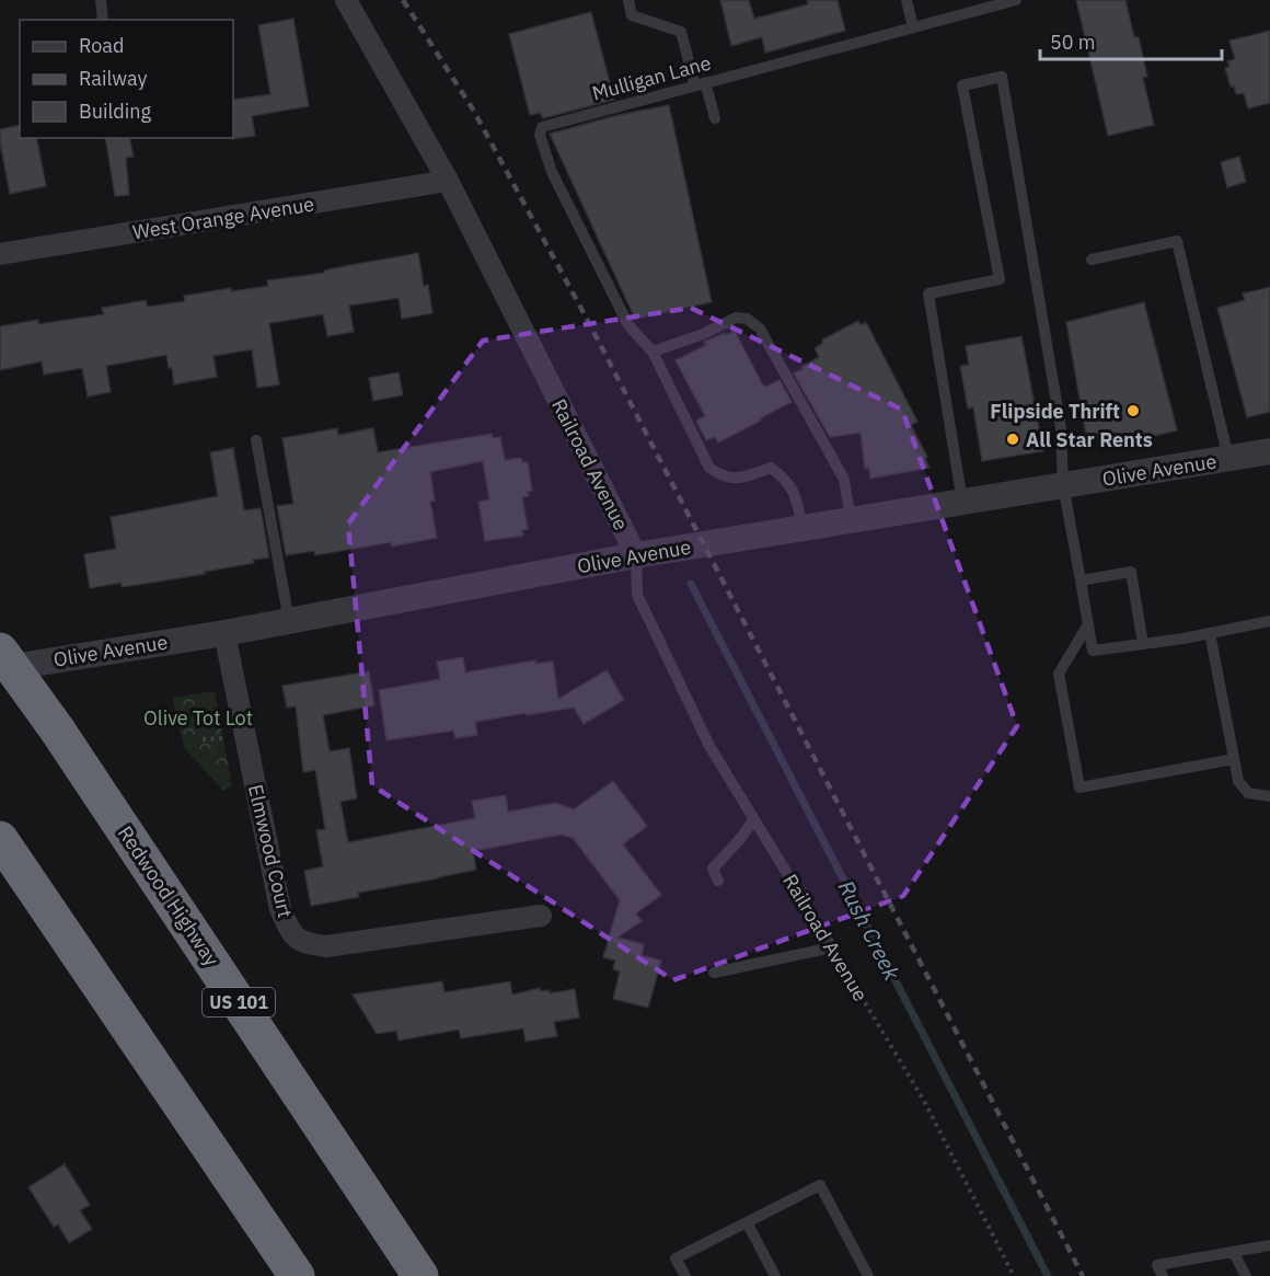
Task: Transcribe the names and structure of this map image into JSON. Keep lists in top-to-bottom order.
{
  "streets": {
    "highway": ["Redwood Highway", "US 101"],
    "street": [
      "West Orange Avenue",
      "Railroad Avenue",
      "Olive Avenue",
      "Elmwood Court"
    ],
    "lane": ["Mulligan Lane"]
  },
  "crossings": [
    ["West Orange Avenue", "Railroad Avenue"],
    ["Railroad Avenue", "Olive Avenue"],
    ["Olive Avenue", "Elmwood Court"]
  ],
  "water": ["Rush Creek"],
  "parks": ["Olive Tot Lot"],
  "places": ["Flipside Thrift", "All Star Rents"],
  "legend": ["Road", "Railway", "Building"],
  "scale_bar": "50 m"
}
